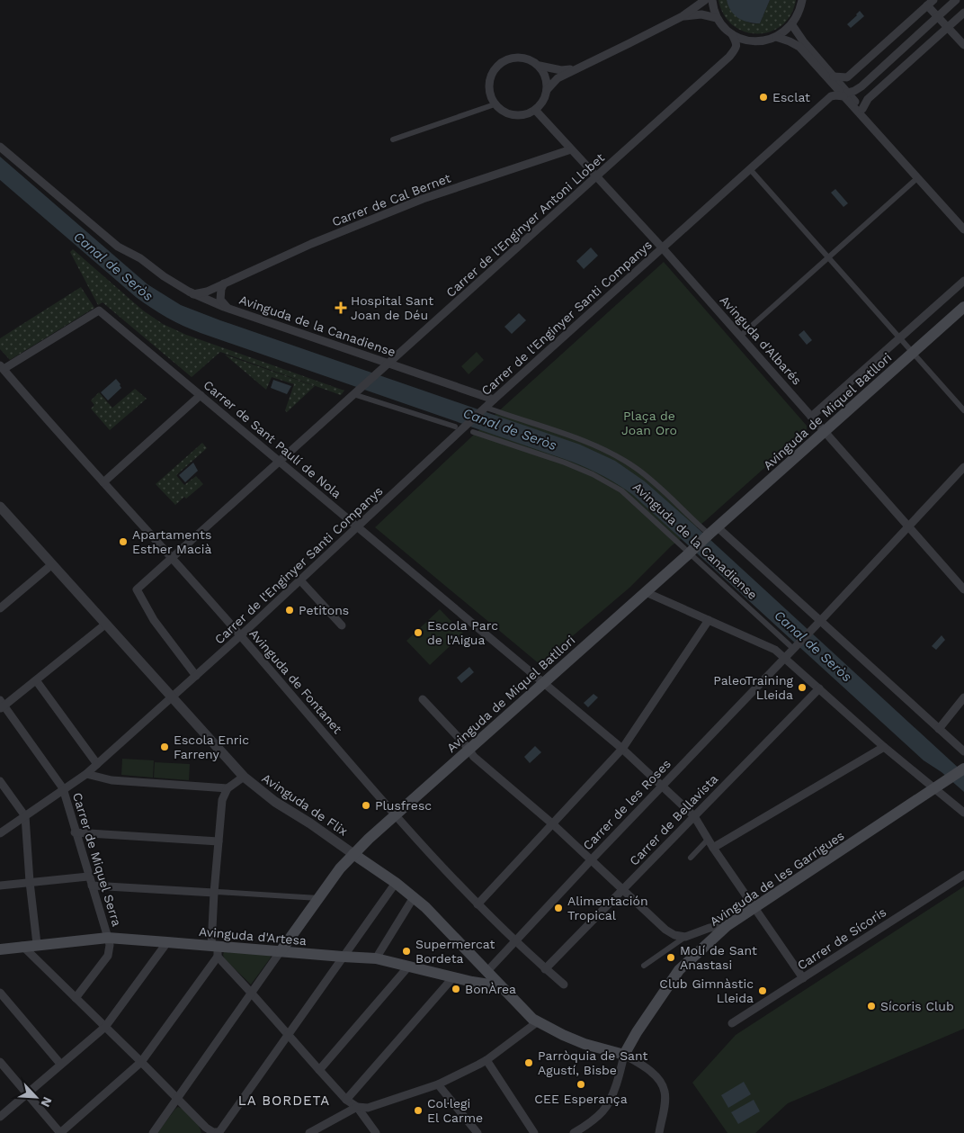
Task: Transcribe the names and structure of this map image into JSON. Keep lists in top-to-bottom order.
{
  "streets": {
    "main road": [
      "Avinguda de Miquel Batllori",
      "Avinguda de Flix",
      "Avinguda de les Garrigues",
      "Avinguda d'Artesa"
    ],
    "street": [
      "Carrer de Cal Bernet",
      "Carrer de l'Enginyer Antoni Llobet",
      "Carrer de l'Enginyer Santi Companys",
      "Avinguda de la Canadiense",
      "Avinguda d'Albarés",
      "Carrer de Sant Paulí de Nola",
      "Avinguda de Fontanet",
      "Carrer de les Roses",
      "Carrer de Bellavista",
      "Carrer de Miquel Serra",
      "Carrer de Sícoris"
    ]
  },
  "crossings": [
    ["Carrer de Cal Bernet", "Avinguda de la Canadiense"],
    ["Carrer de Cal Bernet", "Avinguda d'Albarés"],
    ["Carrer de l'Enginyer Antoni Llobet", "Carrer de l'Enginyer Santi Companys"],
    ["Carrer de l'Enginyer Antoni Llobet", "Avinguda de la Canadiense"],
    ["Carrer de l'Enginyer Antoni Llobet", "Avinguda d'Albarés"],
    ["Carrer de l'Enginyer Antoni Llobet", "Carrer de Sant Paulí de Nola"],
    ["Carrer de l'Enginyer Antoni Llobet", "Avinguda de Fontanet"],
    ["Carrer de l'Enginyer Santi Companys", "Avinguda de la Canadiense"],
    ["Carrer de l'Enginyer Santi Companys", "Avinguda d'Albarés"],
    ["Carrer de l'Enginyer Santi Companys", "Carrer de Sant Paulí de Nola"],
    ["Carrer de l'Enginyer Santi Companys", "Avinguda de Fontanet"],
    ["Carrer de l'Enginyer Santi Companys", "Avinguda de Flix"],
    ["Carrer de l'Enginyer Santi Companys", "Carrer de Miquel Serra"],
    ["Avinguda de la Canadiense", "Avinguda de Miquel Batllori"],
    ["Avinguda de la Canadiense", "Carrer de les Roses"],
    ["Avinguda d'Albarés", "Avinguda de Miquel Batllori"],
    ["Avinguda d'Albarés", "Carrer de les Roses"],
    ["Avinguda de Miquel Batllori", "Carrer de Sant Paulí de Nola"],
    ["Avinguda de Miquel Batllori", "Avinguda de Fontanet"],
    ["Avinguda de Miquel Batllori", "Avinguda de Flix"],
    ["Avinguda de Miquel Batllori", "Avinguda d'Artesa"],
    ["Carrer de Sant Paulí de Nola", "Avinguda de Fontanet"],
    ["Carrer de Sant Paulí de Nola", "Carrer de les Roses"],
    ["Carrer de Sant Paulí de Nola", "Carrer de Bellavista"],
    ["Carrer de Sant Paulí de Nola", "Avinguda de les Garrigues"],
    ["Carrer de Sant Paulí de Nola", "Carrer de Sícoris"],
    ["Avinguda de Fontanet", "Carrer de les Roses"],
    ["Avinguda de Fontanet", "Carrer de Bellavista"],
    ["Avinguda de Flix", "Carrer de les Roses"],
    ["Avinguda de Flix", "Avinguda de les Garrigues"],
    ["Avinguda de Flix", "Avinguda d'Artesa"],
    ["Carrer de Miquel Serra", "Avinguda d'Artesa"]
  ],
  "districts": ["LA BORDETA"],
  "water": ["Canal de Seròs"],
  "parks": ["Plaça de Joan Oro"],
  "places": {
    "other": [
      "Esclat",
      "Apartaments Esther Macià",
      "Petitons",
      "Escola Parc de l'Aigua",
      "PaleoTraining Lleida",
      "Escola Enric Farreny",
      "Plusfresc",
      "Alimentación Tropical",
      "Supermercat Bordeta",
      "Molí de Sant Anastasi",
      "BonÀrea",
      "Club Gimnàstic Lleida",
      "Sícoris Club",
      "Parròquia de Sant Agustí, Bisbe",
      "CEE Esperança",
      "Col·legi El Carme"
    ],
    "health": ["Hospital Sant Joan de Déu"]
  },
  "north": "bottom right"
}
